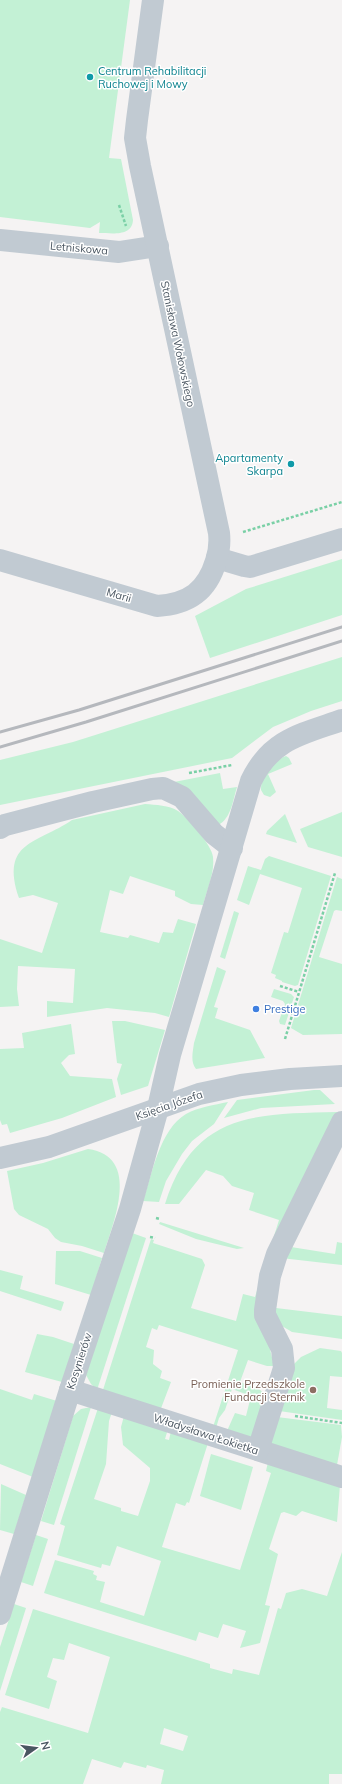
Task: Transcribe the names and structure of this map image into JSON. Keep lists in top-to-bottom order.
{
  "streets": {
    "street": [
      "Letniskowa",
      "Stanisława Wołowskiego",
      "Marii",
      "Księcia Józefa",
      "Kosynierów",
      "Władysława Łokietka"
    ]
  },
  "crossings": [
    ["Letniskowa", "Stanisława Wołowskiego"],
    ["Stanisława Wołowskiego", "Marii"],
    ["Księcia Józefa", "Kosynierów"],
    ["Kosynierów", "Władysława Łokietka"]
  ],
  "places": [
    "Centrum Rehabilitacji Ruchowej i Mowy",
    "Apartamenty Skarpa",
    "Prestige",
    "Promienie Przedszkole Fundacji Sternik"
  ],
  "north": "right"
}
